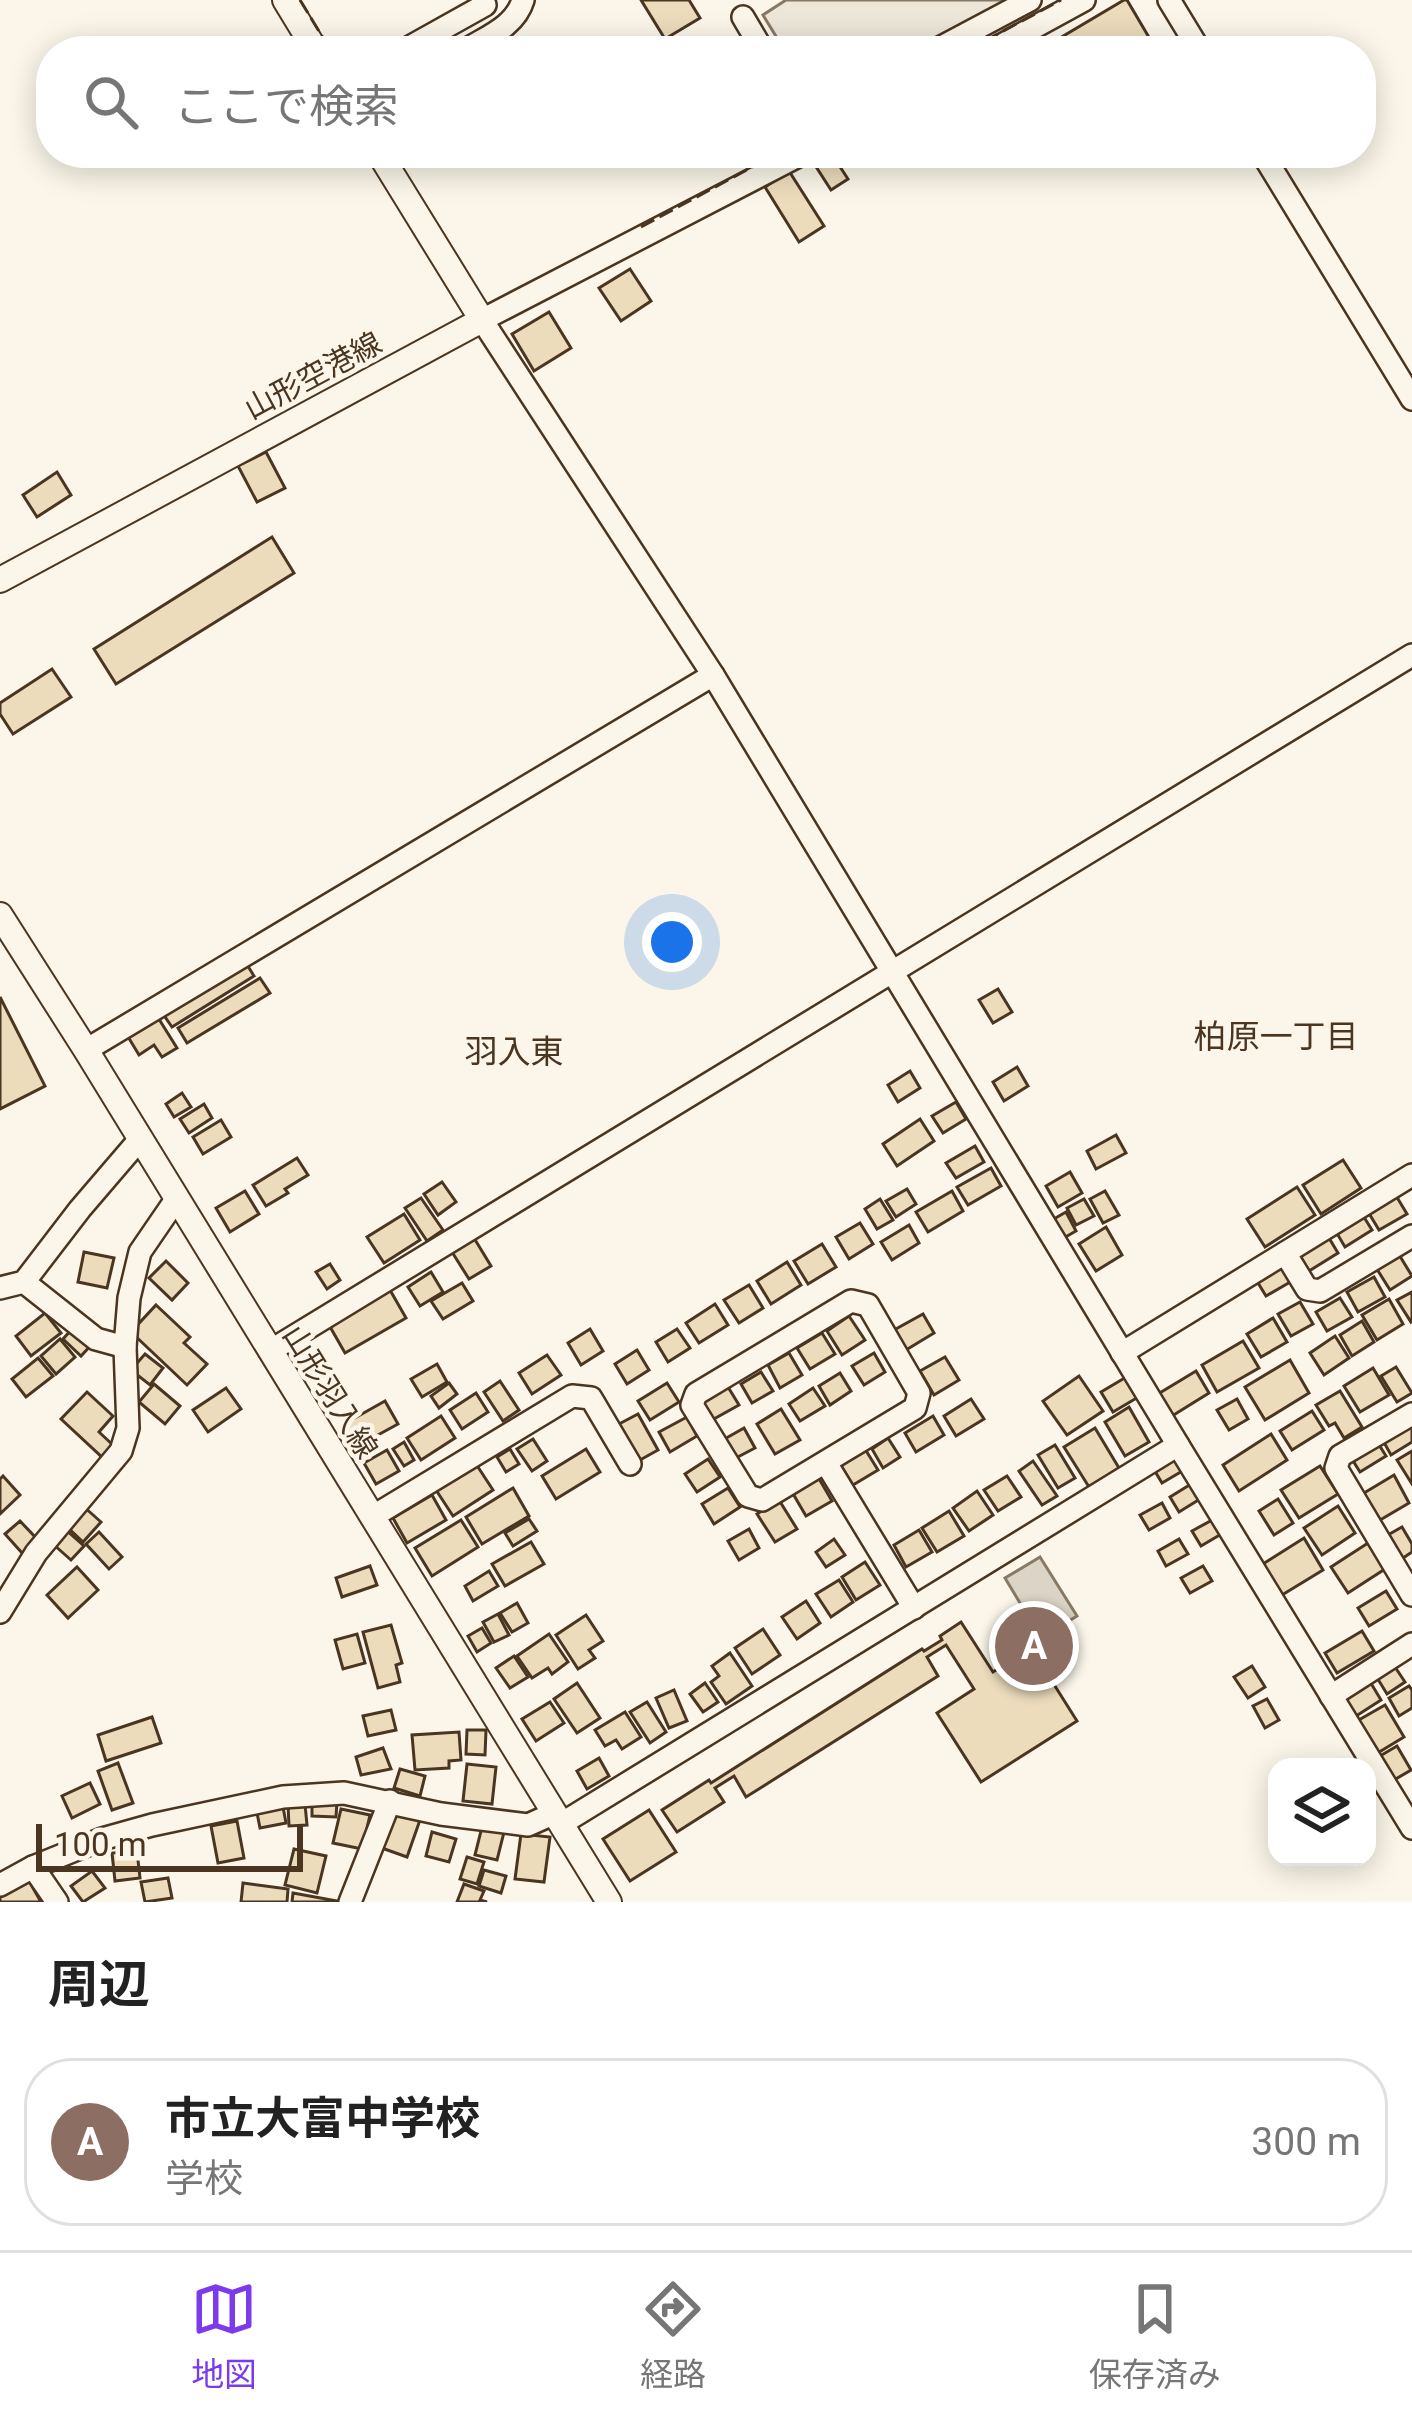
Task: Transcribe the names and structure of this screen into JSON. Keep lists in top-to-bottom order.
{
  "streets": {
    "main road": ["山形空港線", "山形羽入線"]
  },
  "districts": ["柏原一丁目", "羽入東"],
  "scale_bar": "100 m",
  "page": {
    "search": "ここで検索",
    "pins": "A",
    "scale": "100 m",
    "heading": "周辺",
    "list": [
      {
        "mark": "A",
        "name": "市立大富中学校",
        "note": "学校",
        "value": "300 m"
      }
    ],
    "nav": ["地図", "経路", "保存済み"]
  }
}
